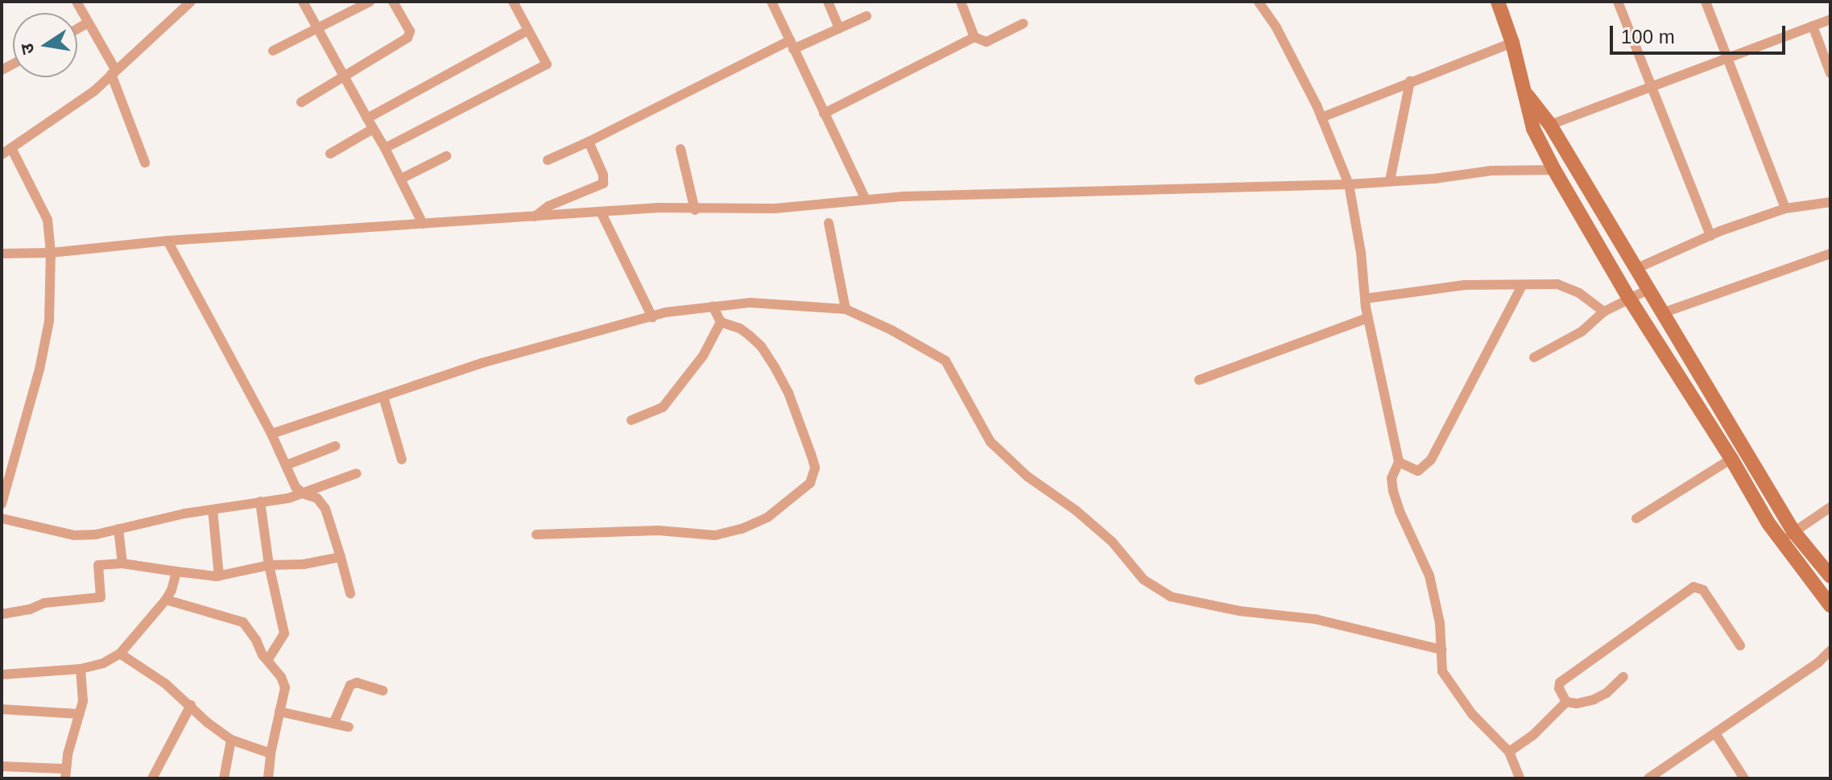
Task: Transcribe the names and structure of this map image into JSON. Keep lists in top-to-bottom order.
{
  "scale_bar": "100 m",
  "north": "left"
}
